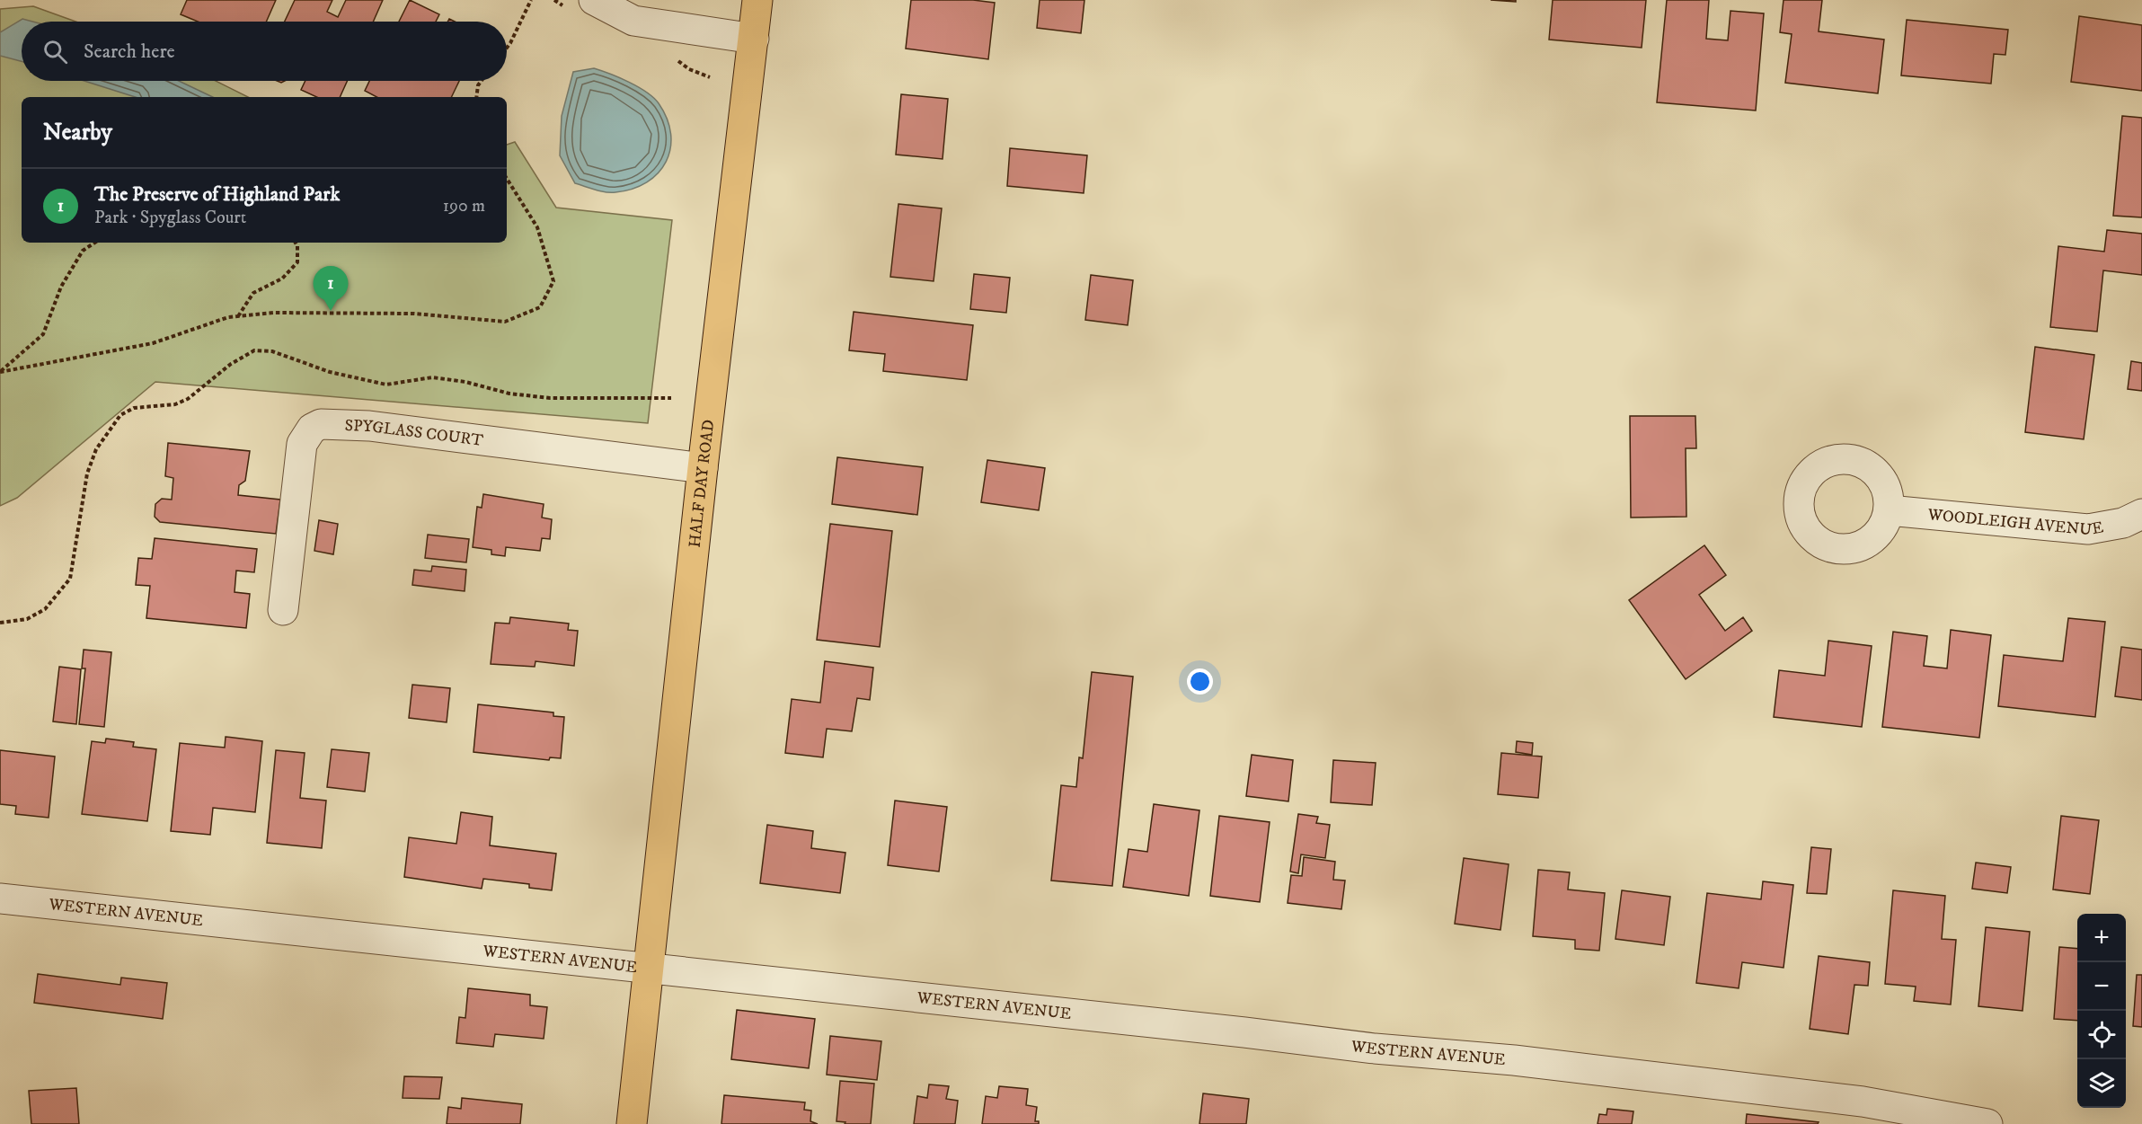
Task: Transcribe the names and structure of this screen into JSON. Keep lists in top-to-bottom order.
{
  "streets": {
    "main road": ["HALF DAY ROAD"],
    "street": ["SPYGLASS COURT", "WOODLEIGH AVENUE", "WESTERN AVENUE"]
  },
  "crossings": [
    ["SPYGLASS COURT", "HALF DAY ROAD"],
    ["HALF DAY ROAD", "WESTERN AVENUE"]
  ],
  "page": {
    "search": "Search here",
    "heading": "Nearby",
    "list": [
      {
        "mark": "1",
        "name": "The Preserve of Highland Park",
        "note": "Park · Spyglass Court",
        "value": "190 m"
      }
    ],
    "pins": "1",
    "map_buttons": ["+", "−"]
  }
}
